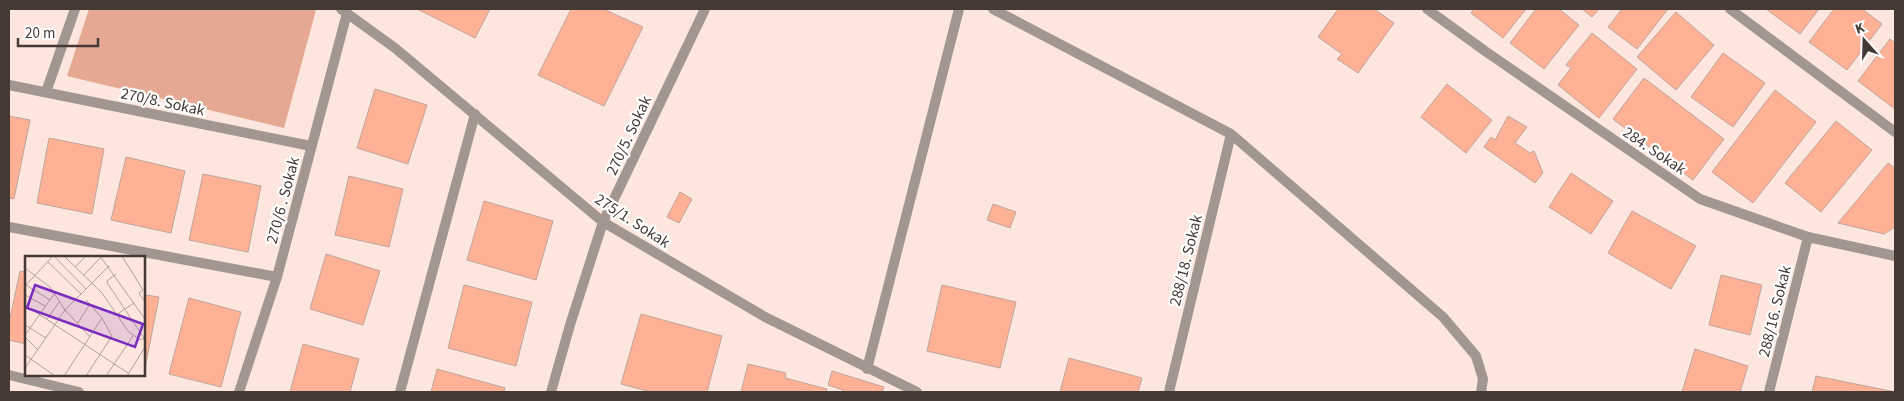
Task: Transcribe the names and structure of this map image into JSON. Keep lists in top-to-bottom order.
{
  "streets": {
    "street": [
      "270/8. Sokak",
      "270/5. Sokak",
      "284. Sokak",
      "270/6 . Sokak",
      "275/1. Sokak",
      "288/18. Sokak",
      "288/16. Sokak"
    ]
  },
  "crossings": [
    ["270/8. Sokak", "270/6 . Sokak"],
    ["270/5. Sokak", "275/1. Sokak"],
    ["284. Sokak", "288/16. Sokak"],
    ["270/6 . Sokak", "275/1. Sokak"]
  ],
  "scale_bar": "20 m",
  "north": "top"
}
